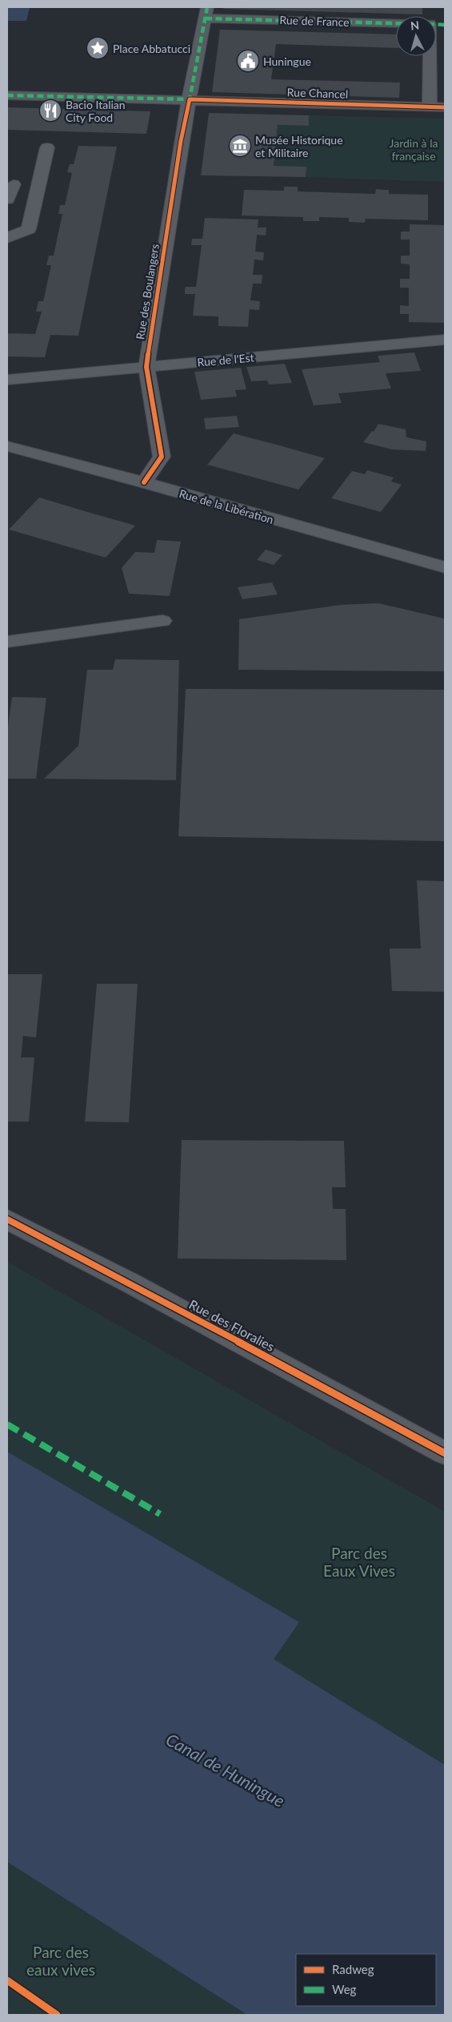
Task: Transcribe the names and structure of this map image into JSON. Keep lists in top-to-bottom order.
{
  "streets": {
    "street": [
      "Rue de France",
      "Rue Chancel",
      "Rue des Boulangers",
      "Rue de l'Est",
      "Rue de la Libération",
      "Rue des Floralies"
    ]
  },
  "crossings": [
    ["Rue Chancel", "Rue des Boulangers"],
    ["Rue des Boulangers", "Rue de l'Est"],
    ["Rue des Boulangers", "Rue de la Libération"]
  ],
  "water": ["Canal de Huningue"],
  "parks": ["Jardin à la française", "Parc des Eaux Vives", "Parc des eaux vives"],
  "places": {
    "place": ["Place Abbatucci"],
    "public building": ["Huningue"],
    "restaurant": ["Bacio Italian City Food"],
    "museum": ["Musée Historique et Militaire"]
  },
  "legend": ["Radweg", "Weg"],
  "north": "top"
}
